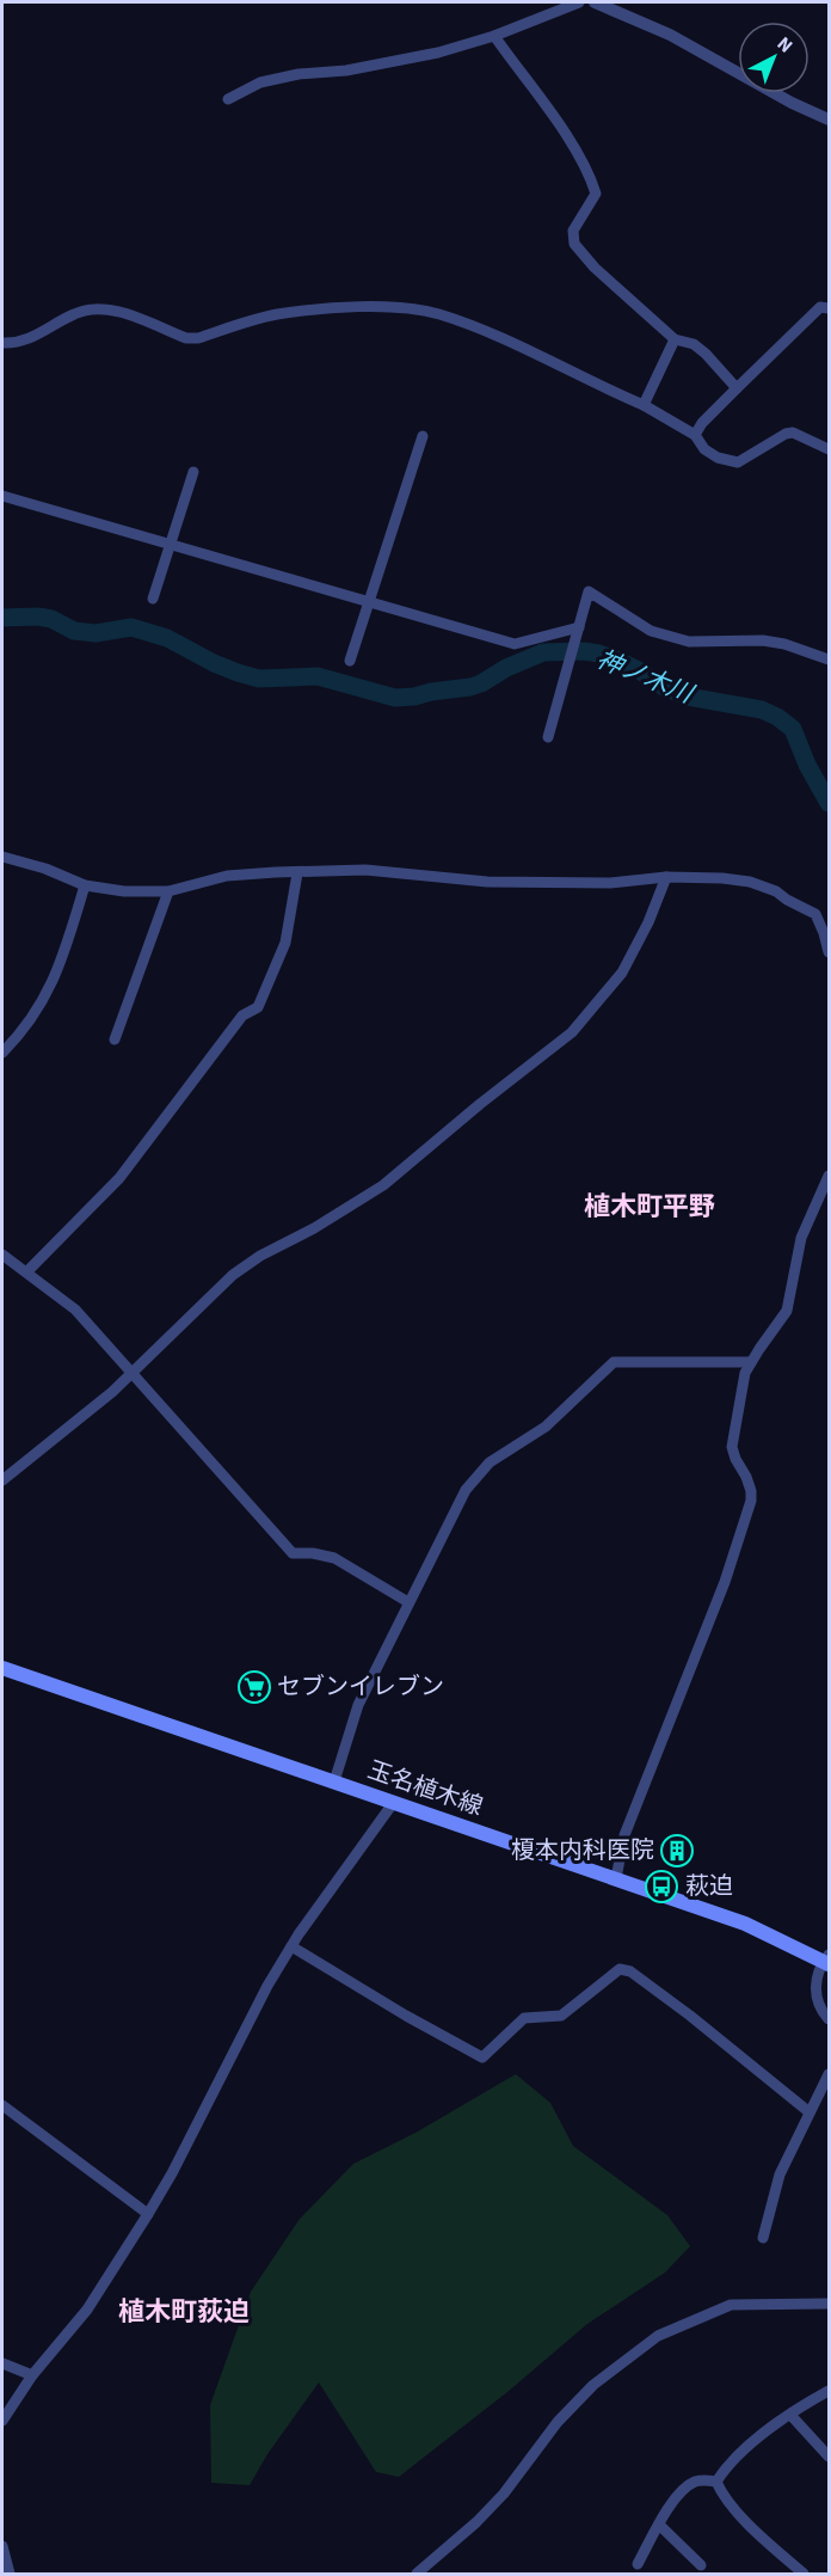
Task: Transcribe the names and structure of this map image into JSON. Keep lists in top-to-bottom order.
{
  "streets": {
    "main road": ["玉名植木線"]
  },
  "districts": ["植木町平野", "植木町荻迫"],
  "water": ["神ノ木川"],
  "places": {
    "supermarket": ["セブンイレブン"],
    "building": ["榎本内科医院"],
    "bus stop": ["萩迫"]
  },
  "north": "top right"
}
